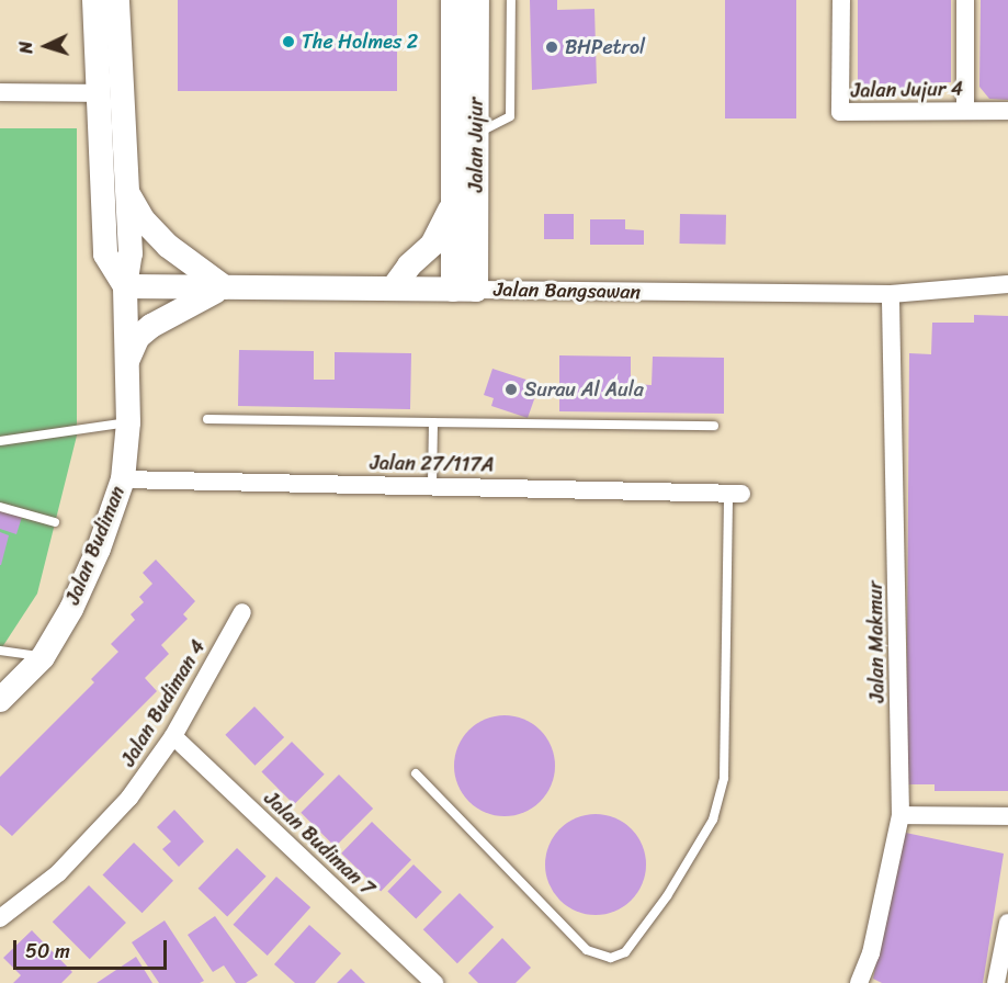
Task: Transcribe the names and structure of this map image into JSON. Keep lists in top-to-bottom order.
{
  "streets": {
    "street": [
      "Jalan Jujur 4",
      "Jalan Jujur",
      "Jalan Bangsawan",
      "Jalan 27/117A",
      "Jalan Budiman",
      "Jalan Makmur",
      "Jalan Budiman 4",
      "Jalan Budiman 7"
    ]
  },
  "crossings": [
    ["Jalan Jujur", "Jalan Bangsawan"],
    ["Jalan Bangsawan", "Jalan Budiman"],
    ["Jalan Bangsawan", "Jalan Makmur"],
    ["Jalan 27/117A", "Jalan Budiman"],
    ["Jalan Budiman 4", "Jalan Budiman 7"]
  ],
  "places": ["The Holmes 2", "BHPetrol", "Surau Al Aula"],
  "scale_bar": "50 m",
  "north": "left"
}
